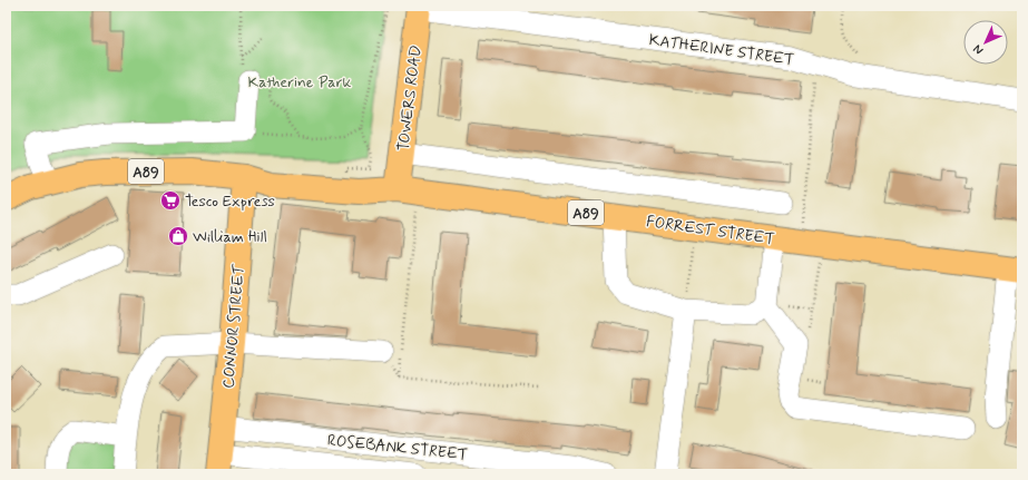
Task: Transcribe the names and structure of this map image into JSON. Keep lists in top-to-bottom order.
{
  "streets": {
    "main road": [
      "TOWERS ROAD",
      "A89",
      "FORREST STREET",
      "CONNOR STREET"
    ],
    "street": ["KATHERINE STREET", "ROSEBANK STREET"]
  },
  "crossings": [
    ["KATHERINE STREET", "TOWERS ROAD"],
    ["TOWERS ROAD", "FORREST STREET"],
    ["FORREST STREET", "CONNOR STREET"],
    ["CONNOR STREET", "ROSEBANK STREET"]
  ],
  "parks": ["Katherine Park"],
  "places": {
    "supermarket": ["Tesco Express"],
    "shop": ["William Hill"]
  },
  "north": "bottom left"
}
